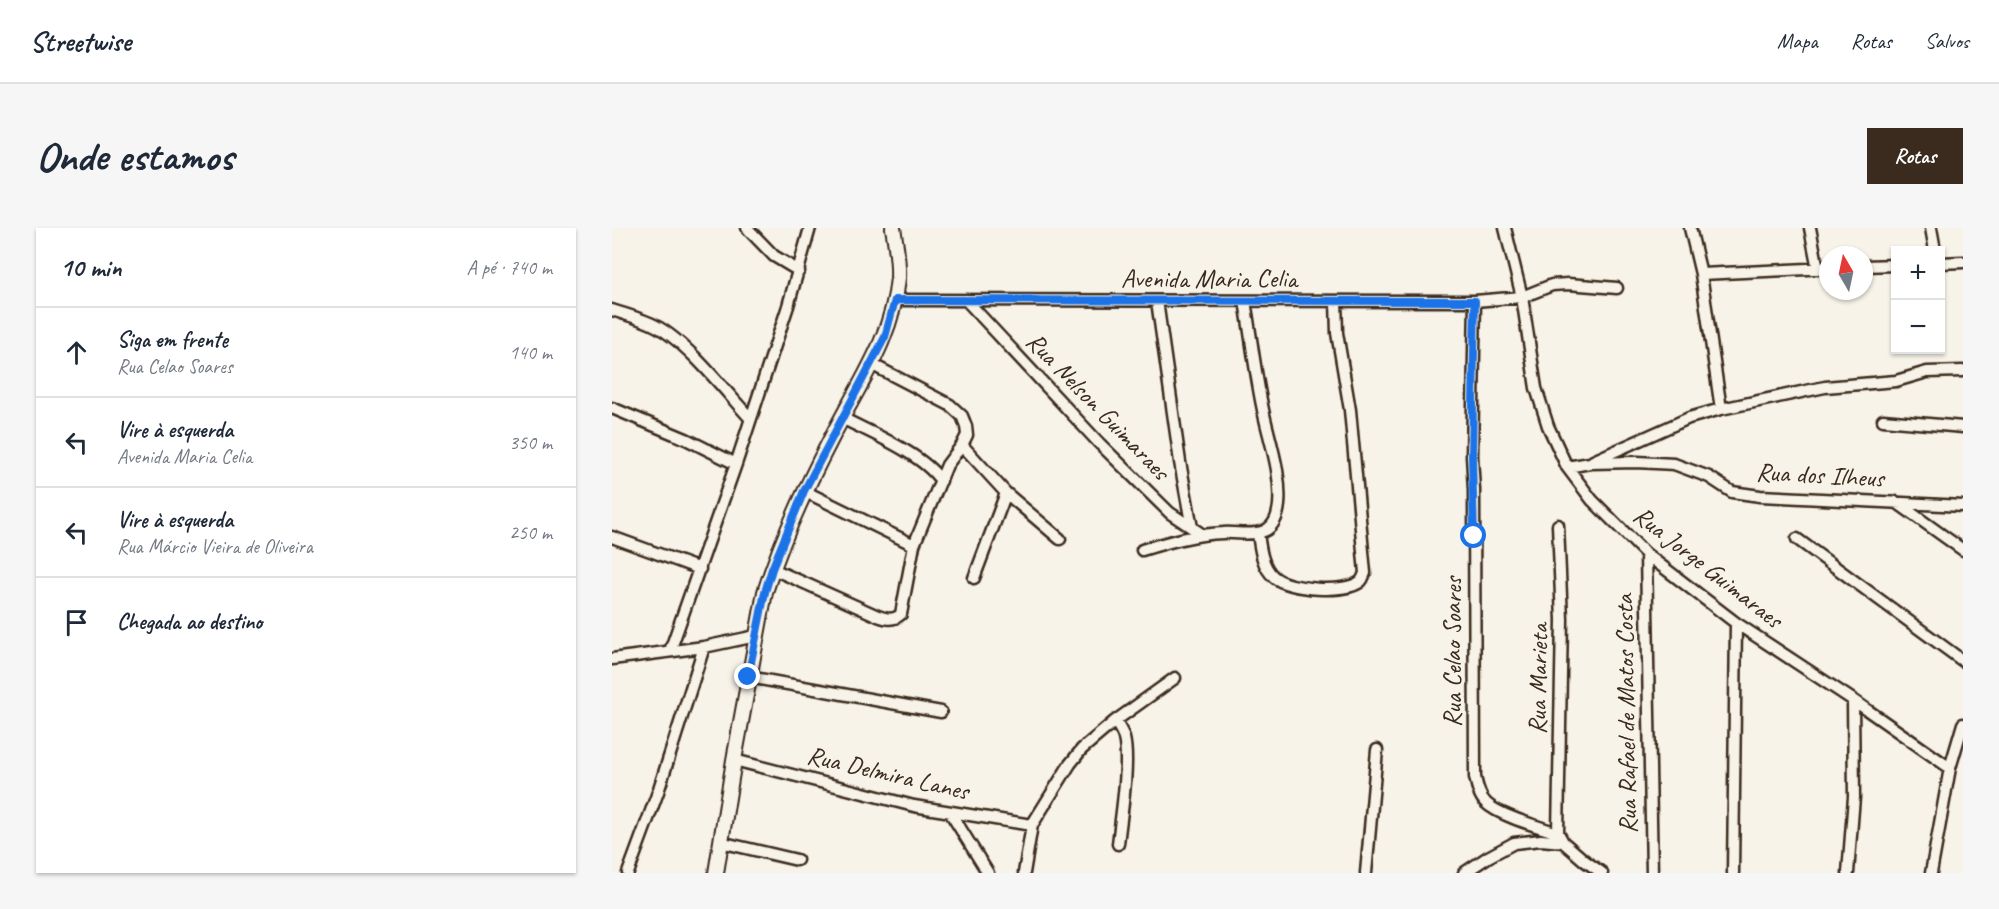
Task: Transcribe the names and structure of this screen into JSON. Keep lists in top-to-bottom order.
{
  "streets": {
    "street": [
      "Avenida Maria Celia",
      "Rua Nelson Guimaraes",
      "Rua dos Ilheus",
      "Rua Jorge Guimaraes",
      "Rua Celao Soares",
      "Rua Marieta",
      "Rua Rafael de Matos Costa",
      "Rua Delmira Lanes"
    ]
  },
  "crossings": [
    ["Avenida Maria Celia", "Rua Nelson Guimaraes"],
    ["Avenida Maria Celia", "Rua Jorge Guimaraes"],
    ["Avenida Maria Celia", "Rua Celao Soares"],
    ["Rua dos Ilheus", "Rua Jorge Guimaraes"],
    ["Rua Jorge Guimaraes", "Rua Rafael de Matos Costa"],
    ["Rua Celao Soares", "Rua Marieta"]
  ],
  "north": "top",
  "page": {
    "header": "Streetwise",
    "nav": ["Mapa", "Rotas", "Salvos"],
    "buttons": "Rotas",
    "title": "Onde estamos",
    "heading": ["10 min", "A pé · 740 m"],
    "map_buttons": ["+", "−"],
    "list": [
      ["Siga em frente", "Rua Celao Soares", "140 m"],
      ["Vire à esquerda", "Avenida Maria Celia", "350 m"],
      ["Vire à esquerda", "Rua Márcio Vieira de Oliveira", "250 m"],
      "Chegada ao destino"
    ]
  }
}
